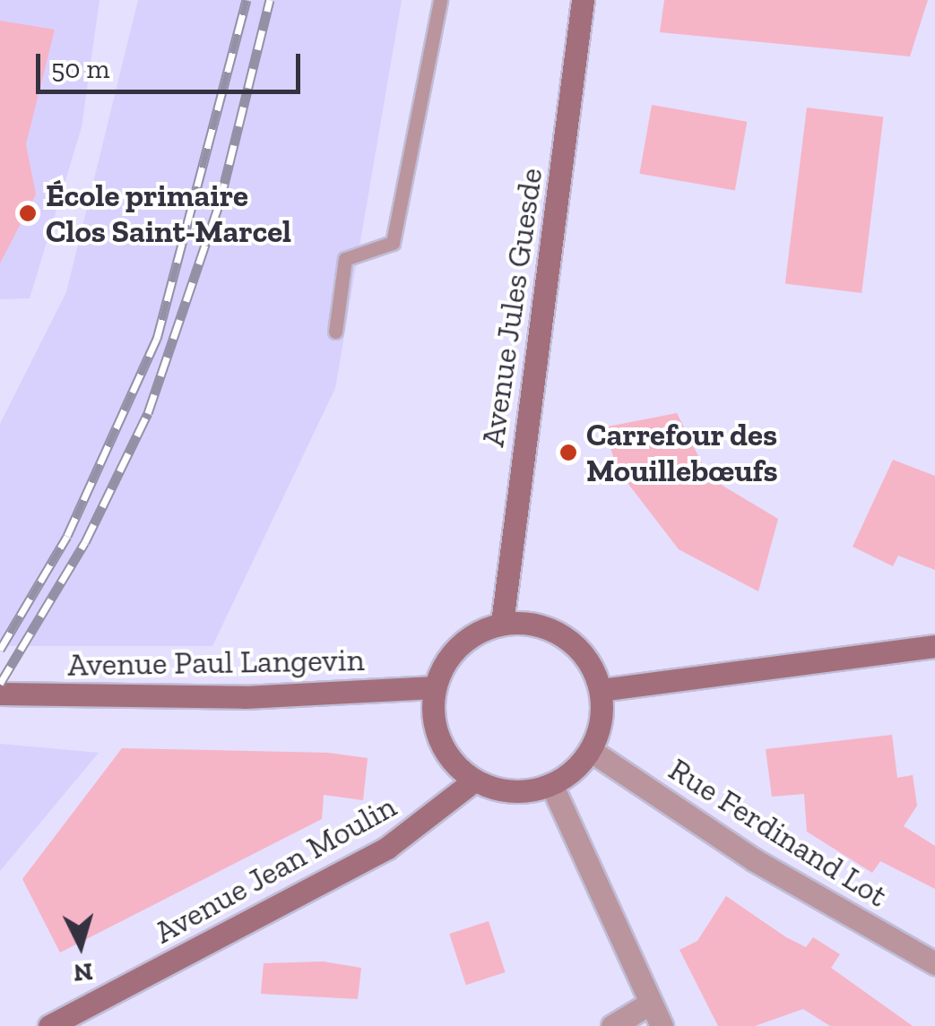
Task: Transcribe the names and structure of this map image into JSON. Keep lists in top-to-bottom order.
{
  "streets": {
    "main road": ["Avenue Jules Guesde", "Avenue Paul Langevin", "Avenue Jean Moulin"],
    "street": ["Rue Ferdinand Lot"]
  },
  "crossings": [
    ["Avenue Jules Guesde", "Avenue Paul Langevin"],
    ["Avenue Jules Guesde", "Rue Ferdinand Lot"],
    ["Avenue Jules Guesde", "Avenue Jean Moulin"],
    ["Avenue Paul Langevin", "Rue Ferdinand Lot"],
    ["Avenue Paul Langevin", "Avenue Jean Moulin"],
    ["Rue Ferdinand Lot", "Avenue Jean Moulin"]
  ],
  "places": ["École primaire Clos Saint-Marcel", "Carrefour des Mouillebœufs"],
  "scale_bar": "50 m",
  "north": "bottom"
}
